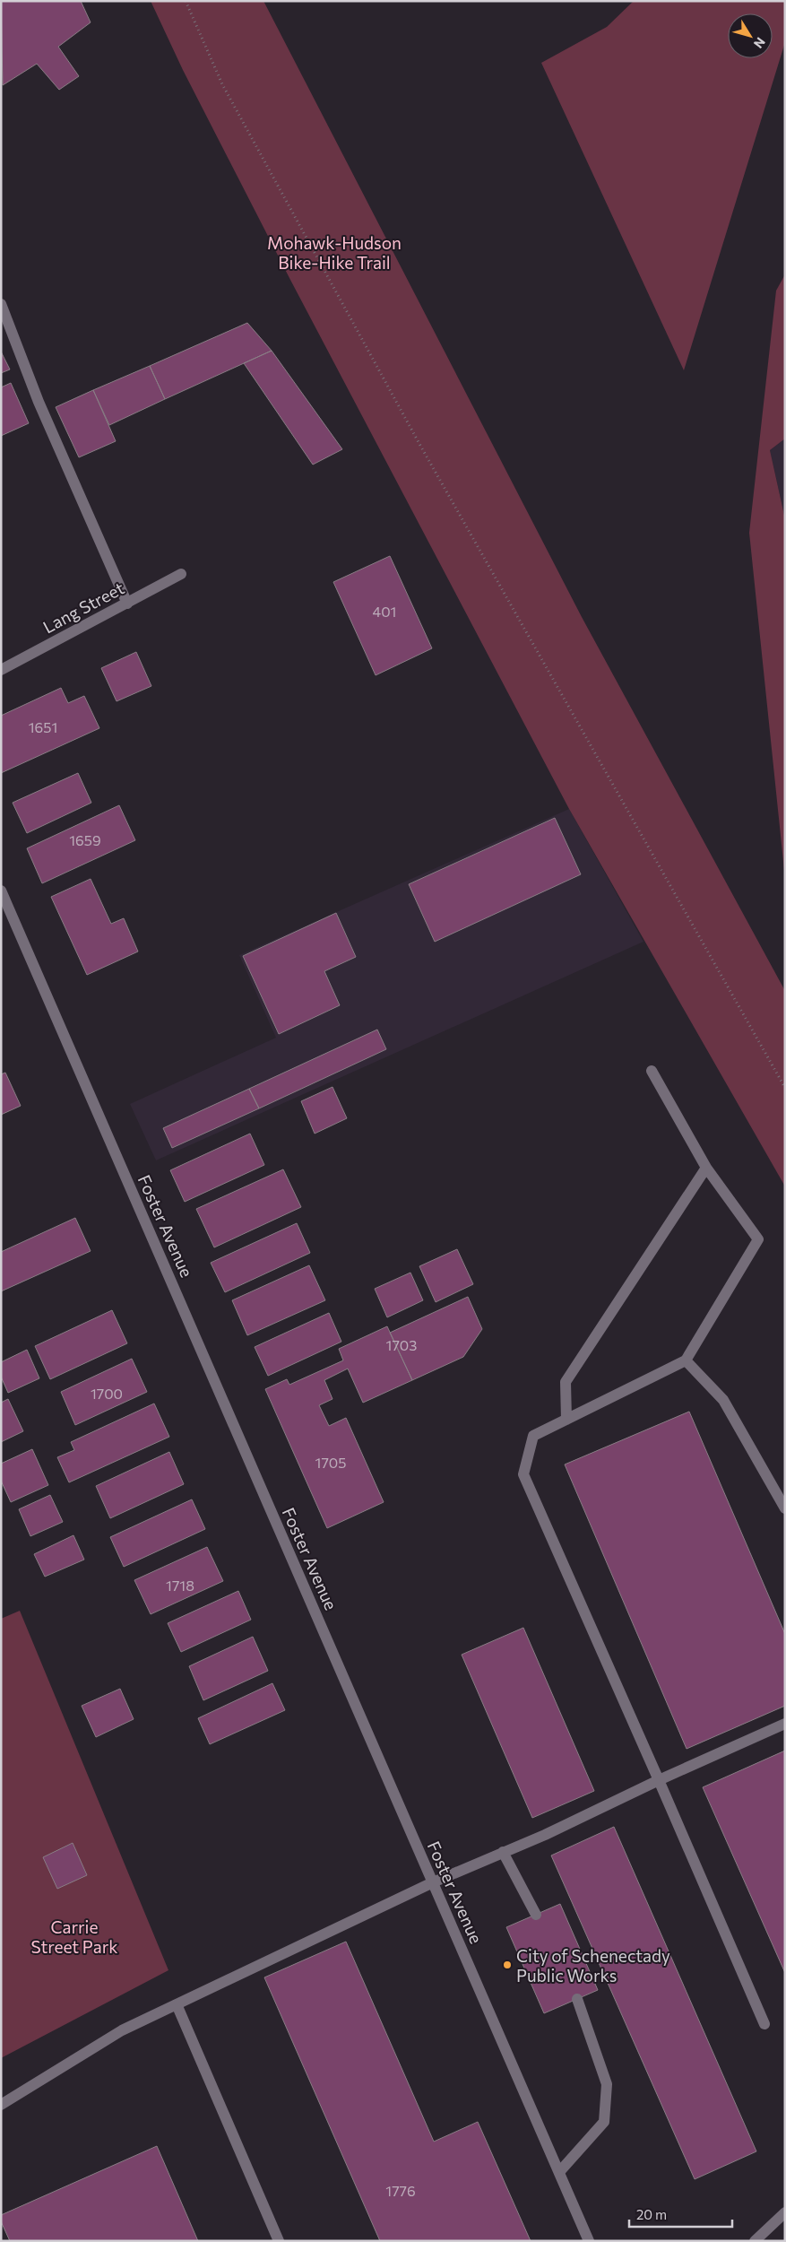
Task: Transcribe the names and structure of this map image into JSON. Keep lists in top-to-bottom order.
{
  "streets": {
    "street": ["Lang Street", "Foster Avenue"]
  },
  "parks": ["Mohawk-Hudson Bike-Hike Trail", "Carrie Street Park"],
  "places": ["City of Schenectady Public Works"],
  "house_numbers": [
    "401",
    "1651",
    "1659",
    "1703",
    "1700",
    "1705",
    "1718",
    "1776"
  ],
  "scale_bar": "20 m",
  "north": "bottom right"
}
